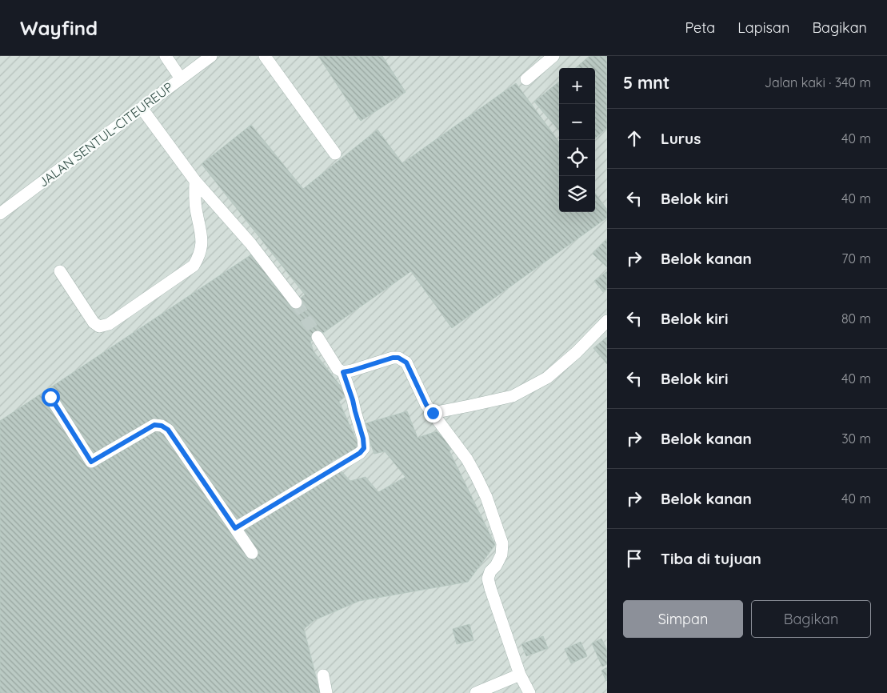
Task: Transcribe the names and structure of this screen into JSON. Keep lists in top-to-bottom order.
{
  "streets": {
    "street": ["JALAN SENTUL-CITEUREUP"]
  },
  "page": {
    "header": "Wayfind",
    "nav": ["Peta", "Lapisan", "Bagikan"],
    "heading": ["5 mnt", "Jalan kaki · 340 m"],
    "map_buttons": ["+", "−"],
    "list": [
      ["Lurus", "40 m"],
      ["Belok kiri", "40 m"],
      ["Belok kanan", "70 m"],
      ["Belok kiri", "80 m"],
      ["Belok kiri", "40 m"],
      ["Belok kanan", "30 m"],
      ["Belok kanan", "40 m"],
      "Tiba di tujuan"
    ],
    "buttons": ["Simpan", "Bagikan"]
  }
}
